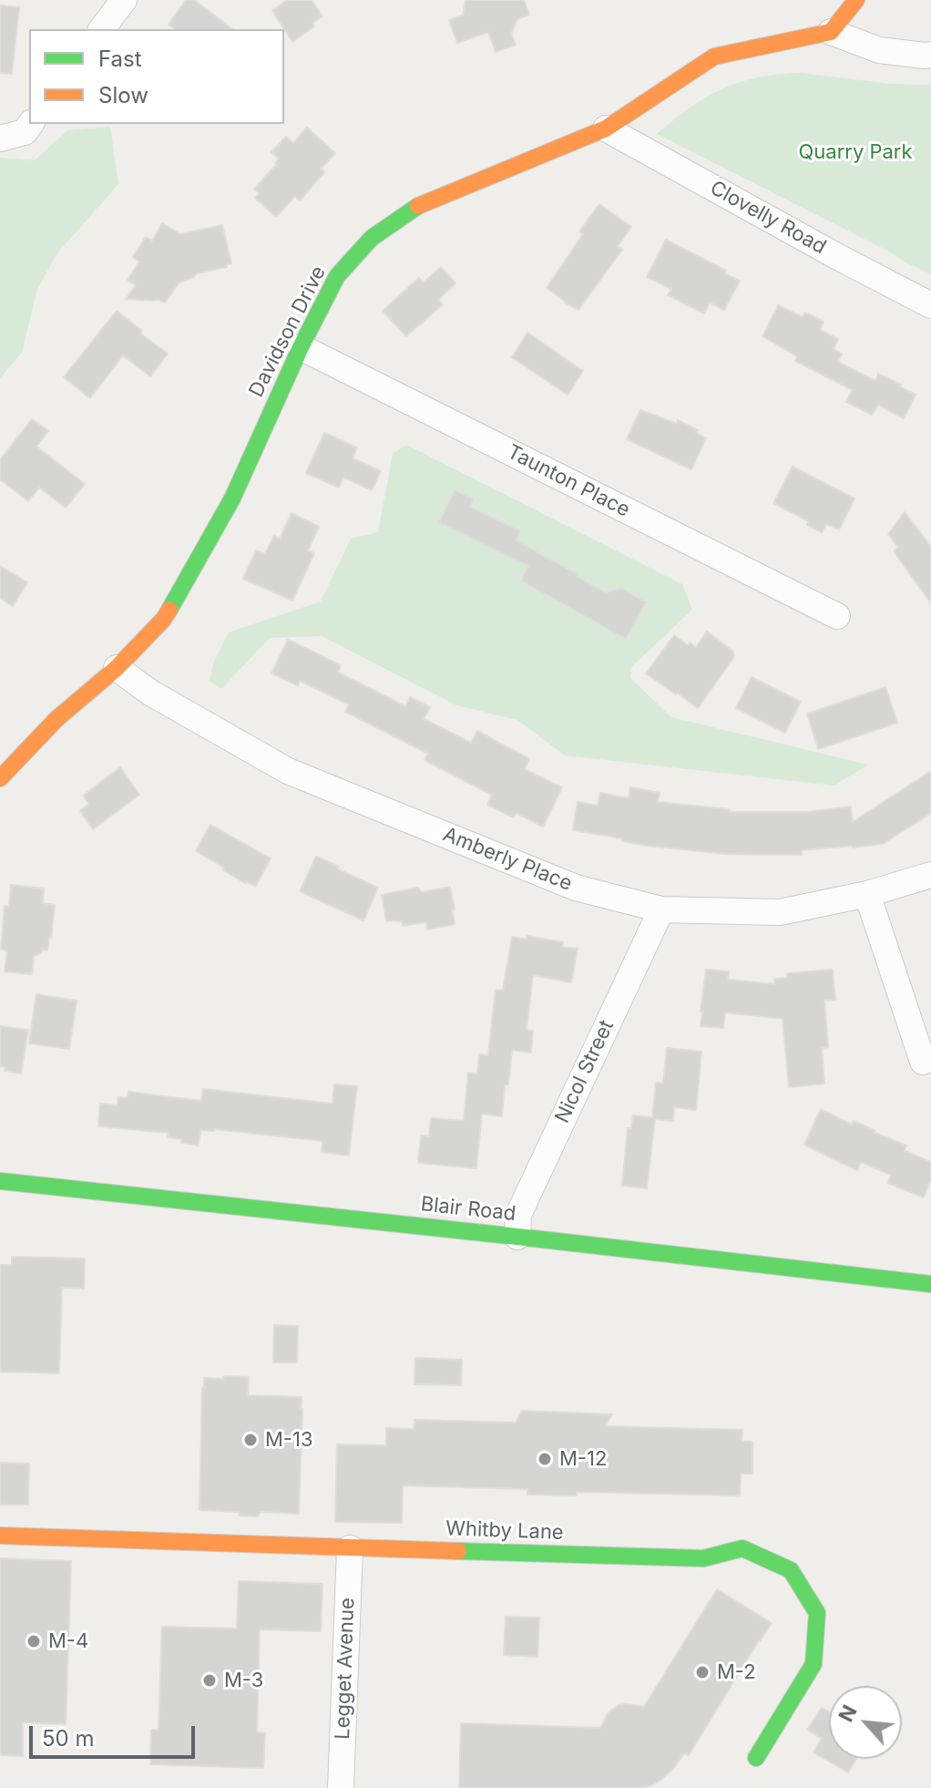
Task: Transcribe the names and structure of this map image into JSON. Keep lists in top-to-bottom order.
{
  "streets": {
    "street": [
      "Clovelly Road",
      "Davidson Drive",
      "Taunton Place",
      "Amberly Place",
      "Nicol Street",
      "Blair Road",
      "Whitby Lane",
      "Legget Avenue"
    ]
  },
  "crossings": [
    ["Clovelly Road", "Davidson Drive"],
    ["Davidson Drive", "Taunton Place"],
    ["Davidson Drive", "Amberly Place"],
    ["Amberly Place", "Nicol Street"],
    ["Nicol Street", "Blair Road"],
    ["Whitby Lane", "Legget Avenue"]
  ],
  "parks": ["Quarry Park"],
  "places": [
    "M-13",
    "M-12",
    "M-4",
    "M-2",
    "M-3"
  ],
  "legend": ["Fast", "Slow"],
  "scale_bar": "50 m",
  "north": "top left"
}
